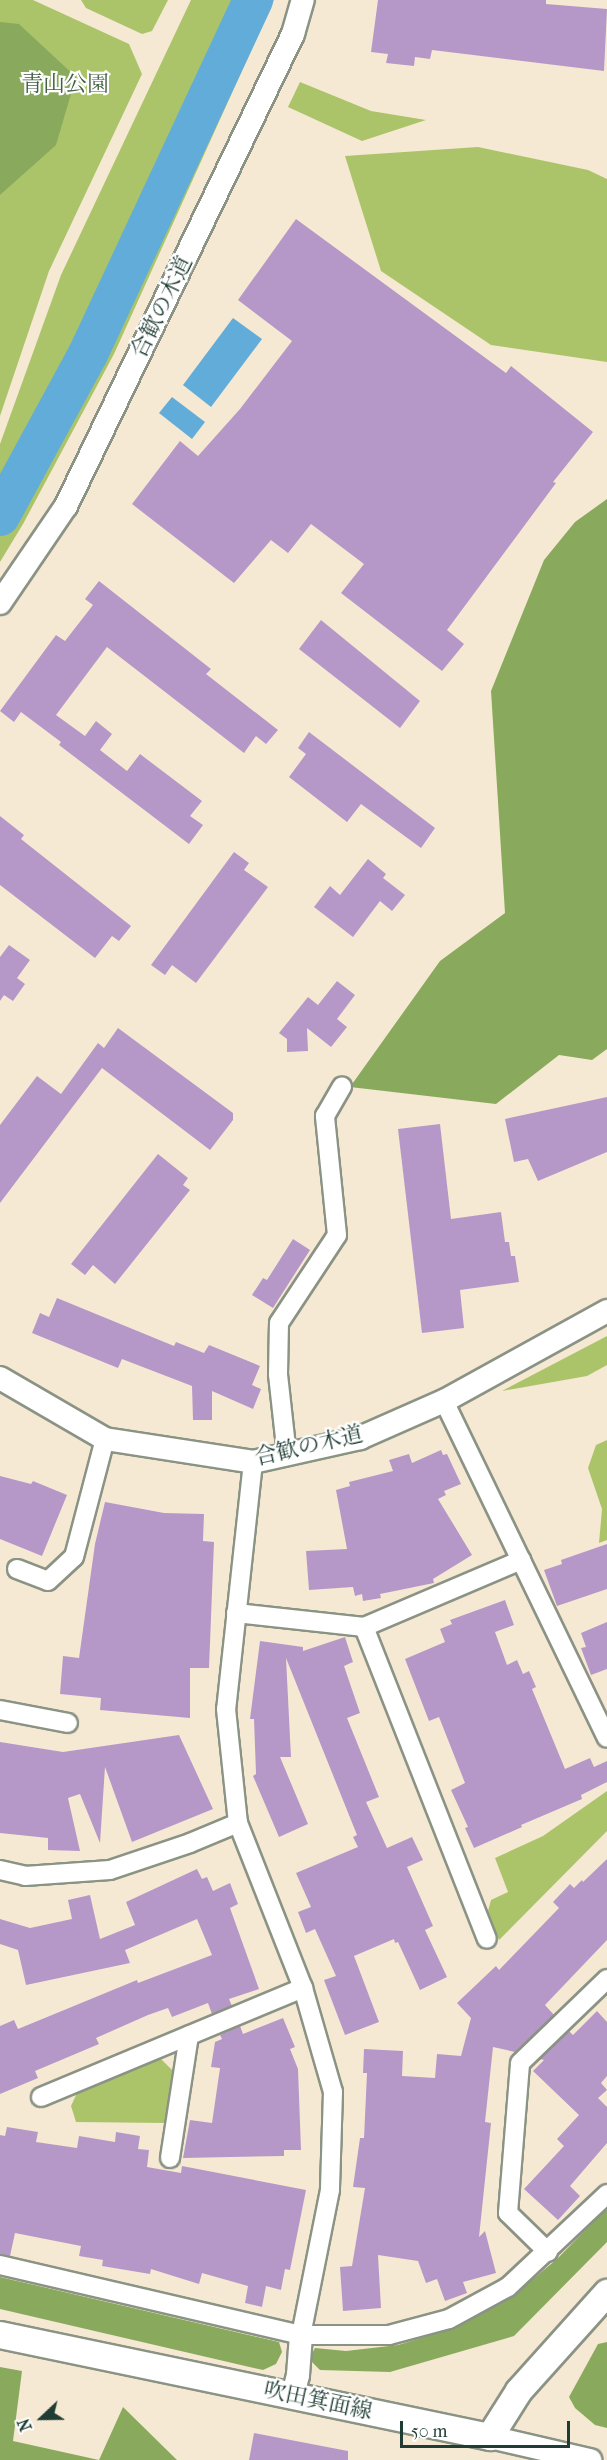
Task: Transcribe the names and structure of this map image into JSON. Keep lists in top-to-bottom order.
{
  "streets": {
    "main road": ["吹田箕面線"],
    "street": ["合歓の木道"]
  },
  "parks": ["青山公園"],
  "scale_bar": "50 m",
  "north": "left"
}
